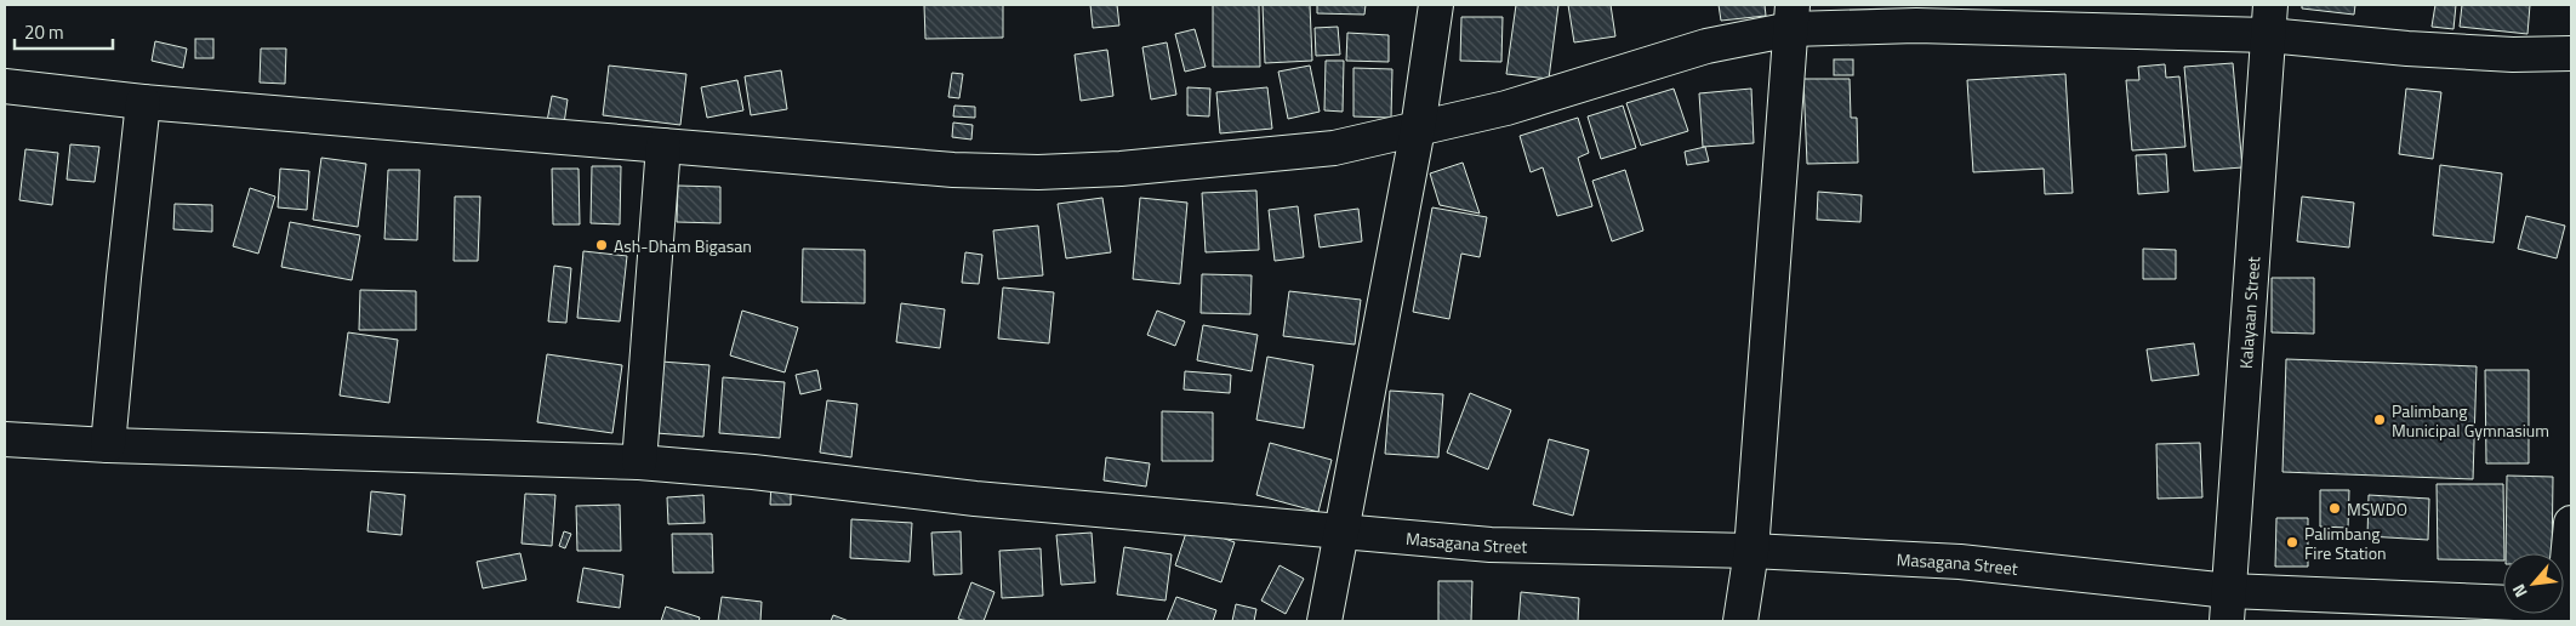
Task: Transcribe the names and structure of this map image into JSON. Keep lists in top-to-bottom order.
{
  "streets": {
    "street": ["Kalayaan Street", "Masagana Street"]
  },
  "crossings": [
    ["Kalayaan Street", "Masagana Street"]
  ],
  "places": [
    "Ash-Dham Bigasan",
    "Palimbang Municipal Gymnasium",
    "MSWDO",
    "Palimbang Fire Station"
  ],
  "scale_bar": "20 m",
  "north": "bottom left"
}
